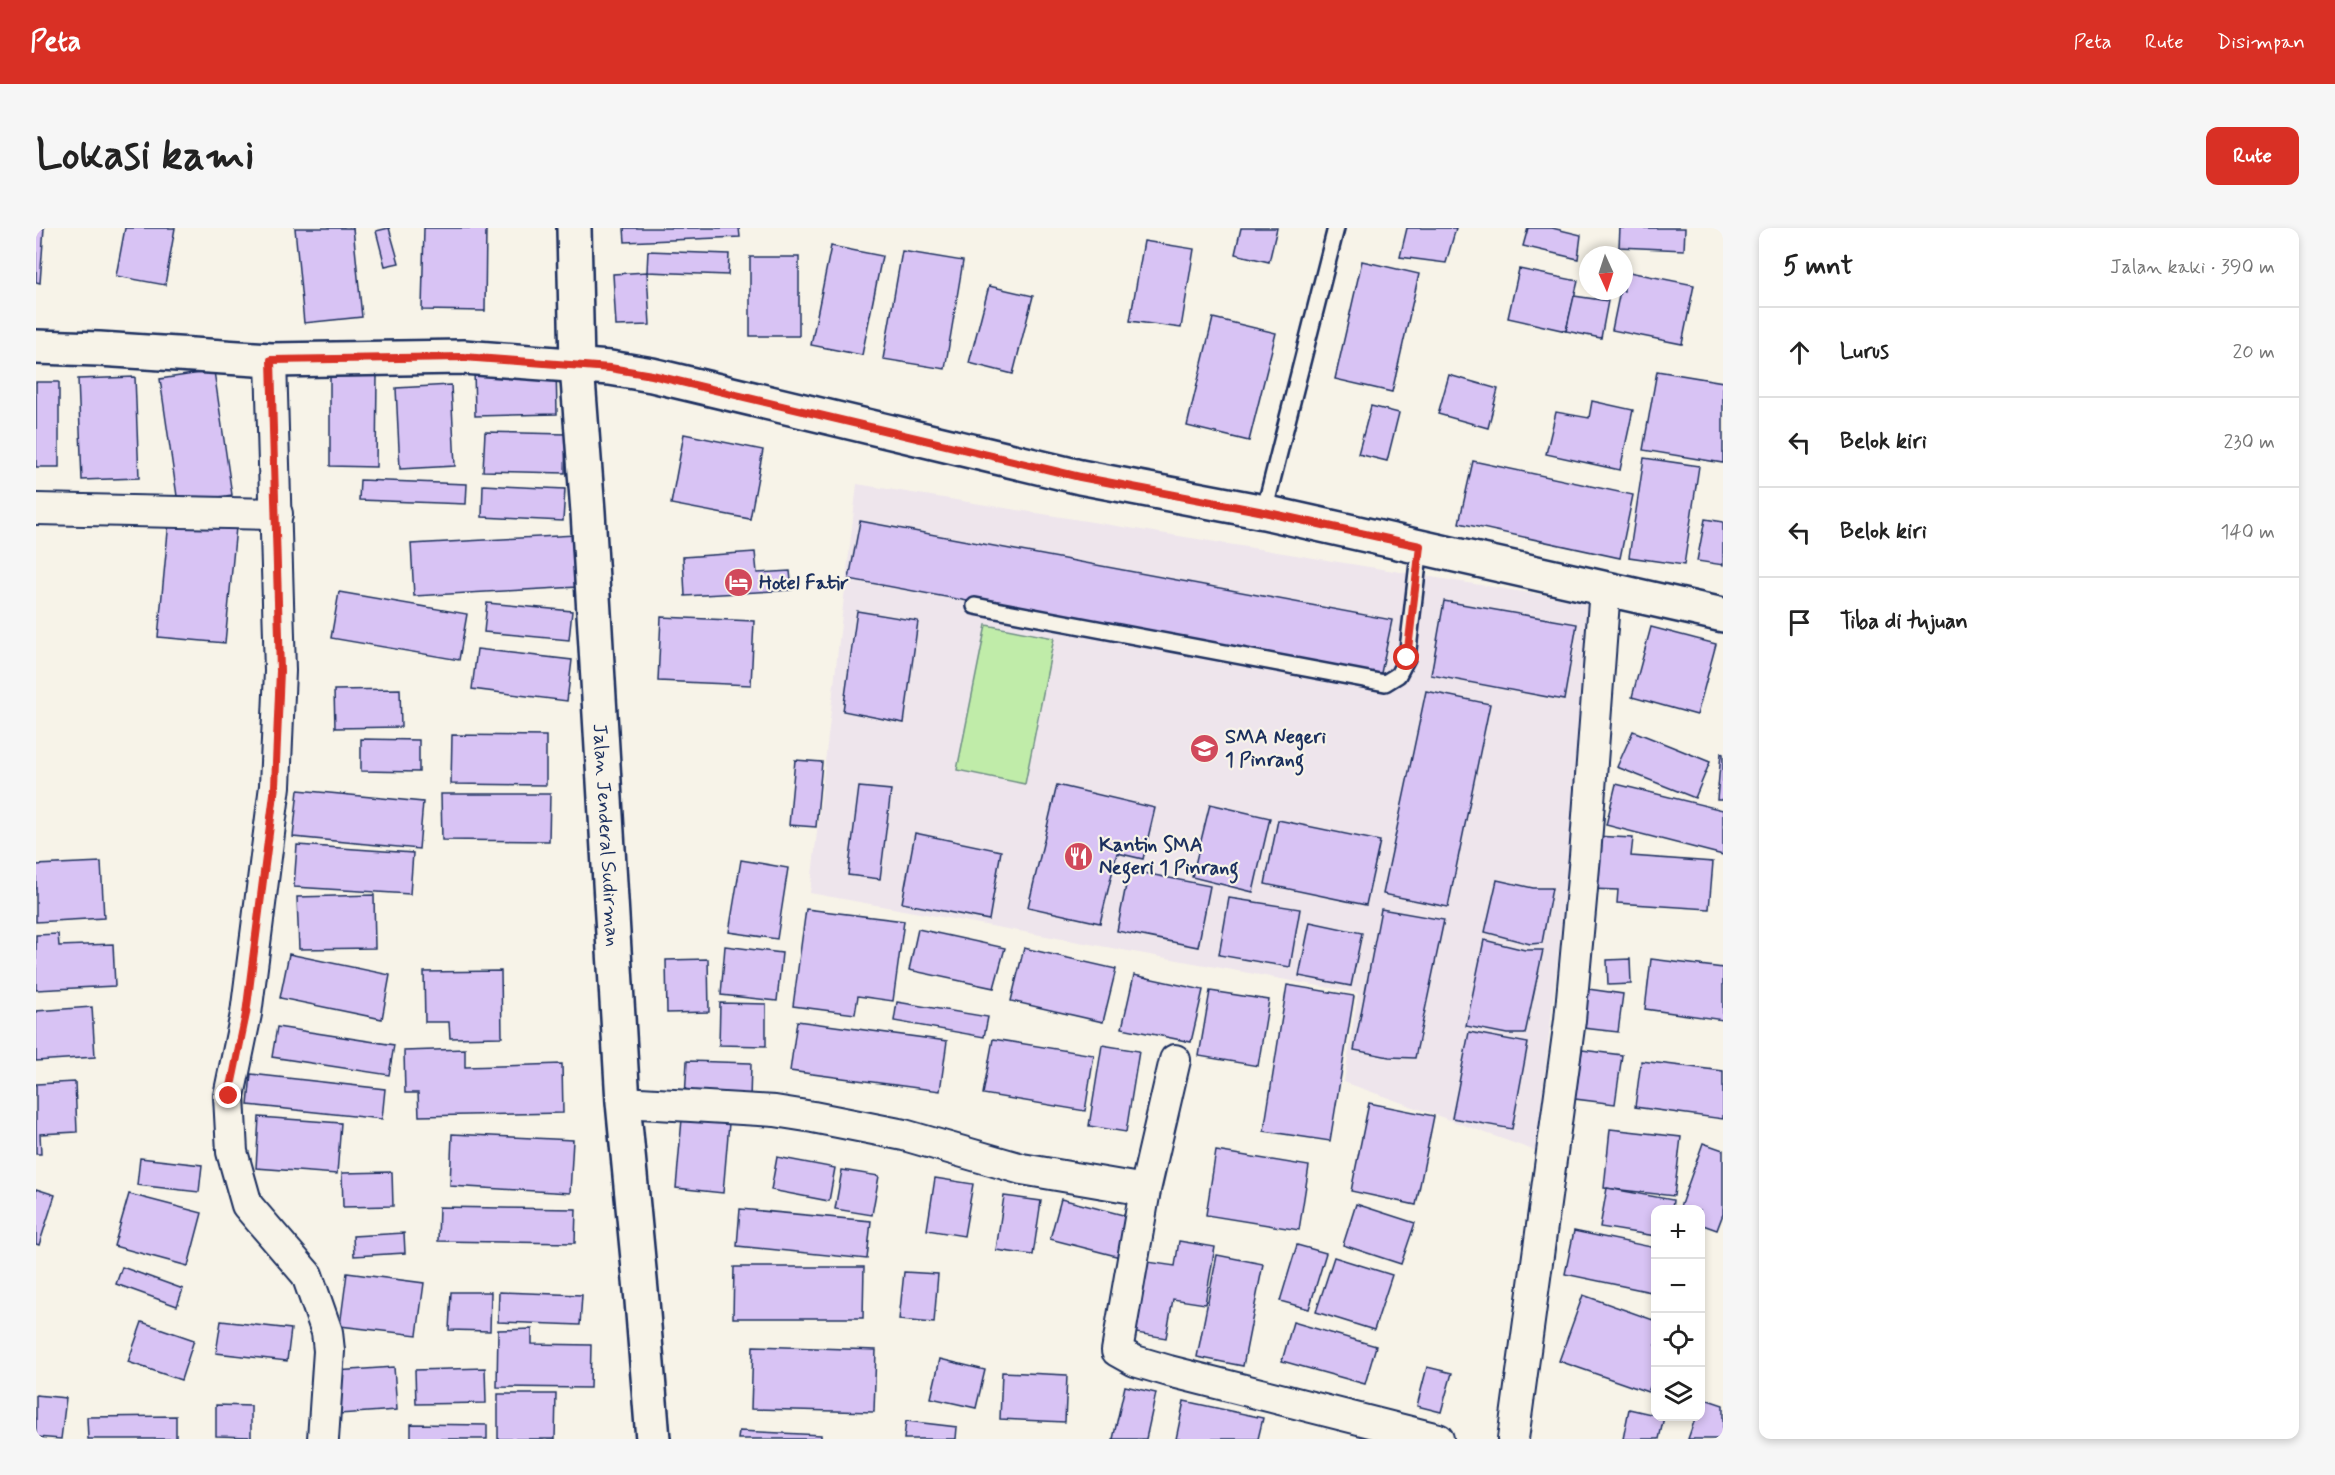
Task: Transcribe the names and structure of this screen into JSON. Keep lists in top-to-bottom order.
{
  "streets": {
    "main road": ["Jalan Jenderal Sudirman"]
  },
  "places": {
    "hotel": ["Hotel Fatir"],
    "school or university": ["SMA Negeri 1 Pinrang"],
    "restaurant": ["Kantin SMA Negeri 1 Pinrang"]
  },
  "north": "bottom",
  "page": {
    "header": "Peta",
    "nav": ["Peta", "Rute", "Disimpan"],
    "buttons": "Rute",
    "title": "Lokasi kami",
    "heading": ["5 mnt", "Jalan kaki · 390 m"],
    "list": [
      ["Lurus", "20 m"],
      ["Belok kiri", "230 m"],
      ["Belok kiri", "140 m"],
      "Tiba di tujuan"
    ],
    "map_buttons": ["+", "−"]
  }
}
